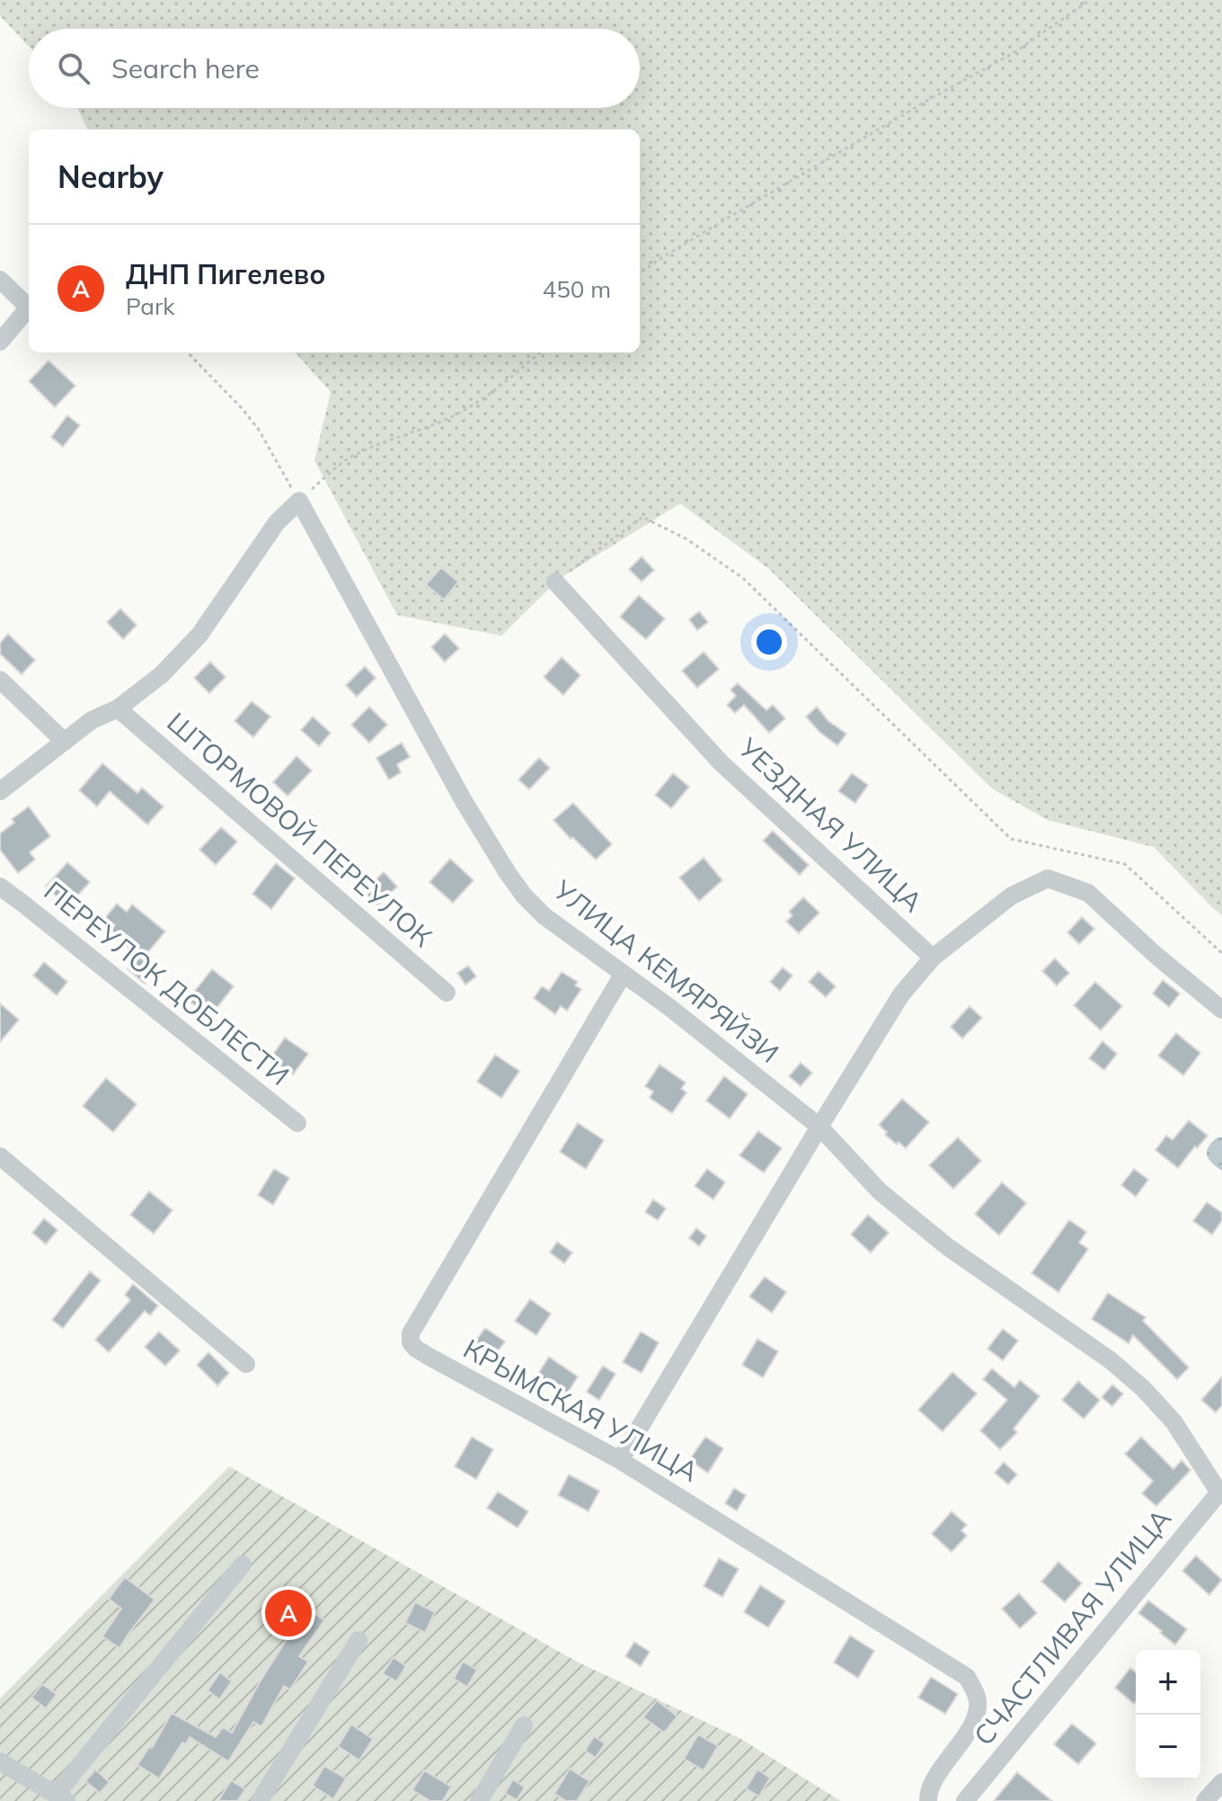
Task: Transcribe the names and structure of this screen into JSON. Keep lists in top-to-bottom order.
{
  "streets": {
    "street": [
      "УЕЗДНАЯ УЛИЦА",
      "ШТОРМОВОЙ ПЕРЕУЛОК",
      "УЛИЦА КЕМЯРЯЙЗИ",
      "ПЕРЕУЛОК ДОБЛЕСТИ",
      "КРЫМСКАЯ УЛИЦА",
      "СЧАСТЛИВАЯ УЛИЦА"
    ]
  },
  "crossings": [
    ["УЛИЦА КЕМЯРЯЙЗИ", "КРЫМСКАЯ УЛИЦА"],
    ["УЛИЦА КЕМЯРЯЙЗИ", "СЧАСТЛИВАЯ УЛИЦА"]
  ],
  "page": {
    "search": "Search here",
    "heading": "Nearby",
    "list": [
      {
        "mark": "A",
        "name": "ДНП Пигелево",
        "note": "Park",
        "value": "450 m"
      }
    ],
    "pins": "A",
    "map_buttons": ["+", "−"]
  }
}
